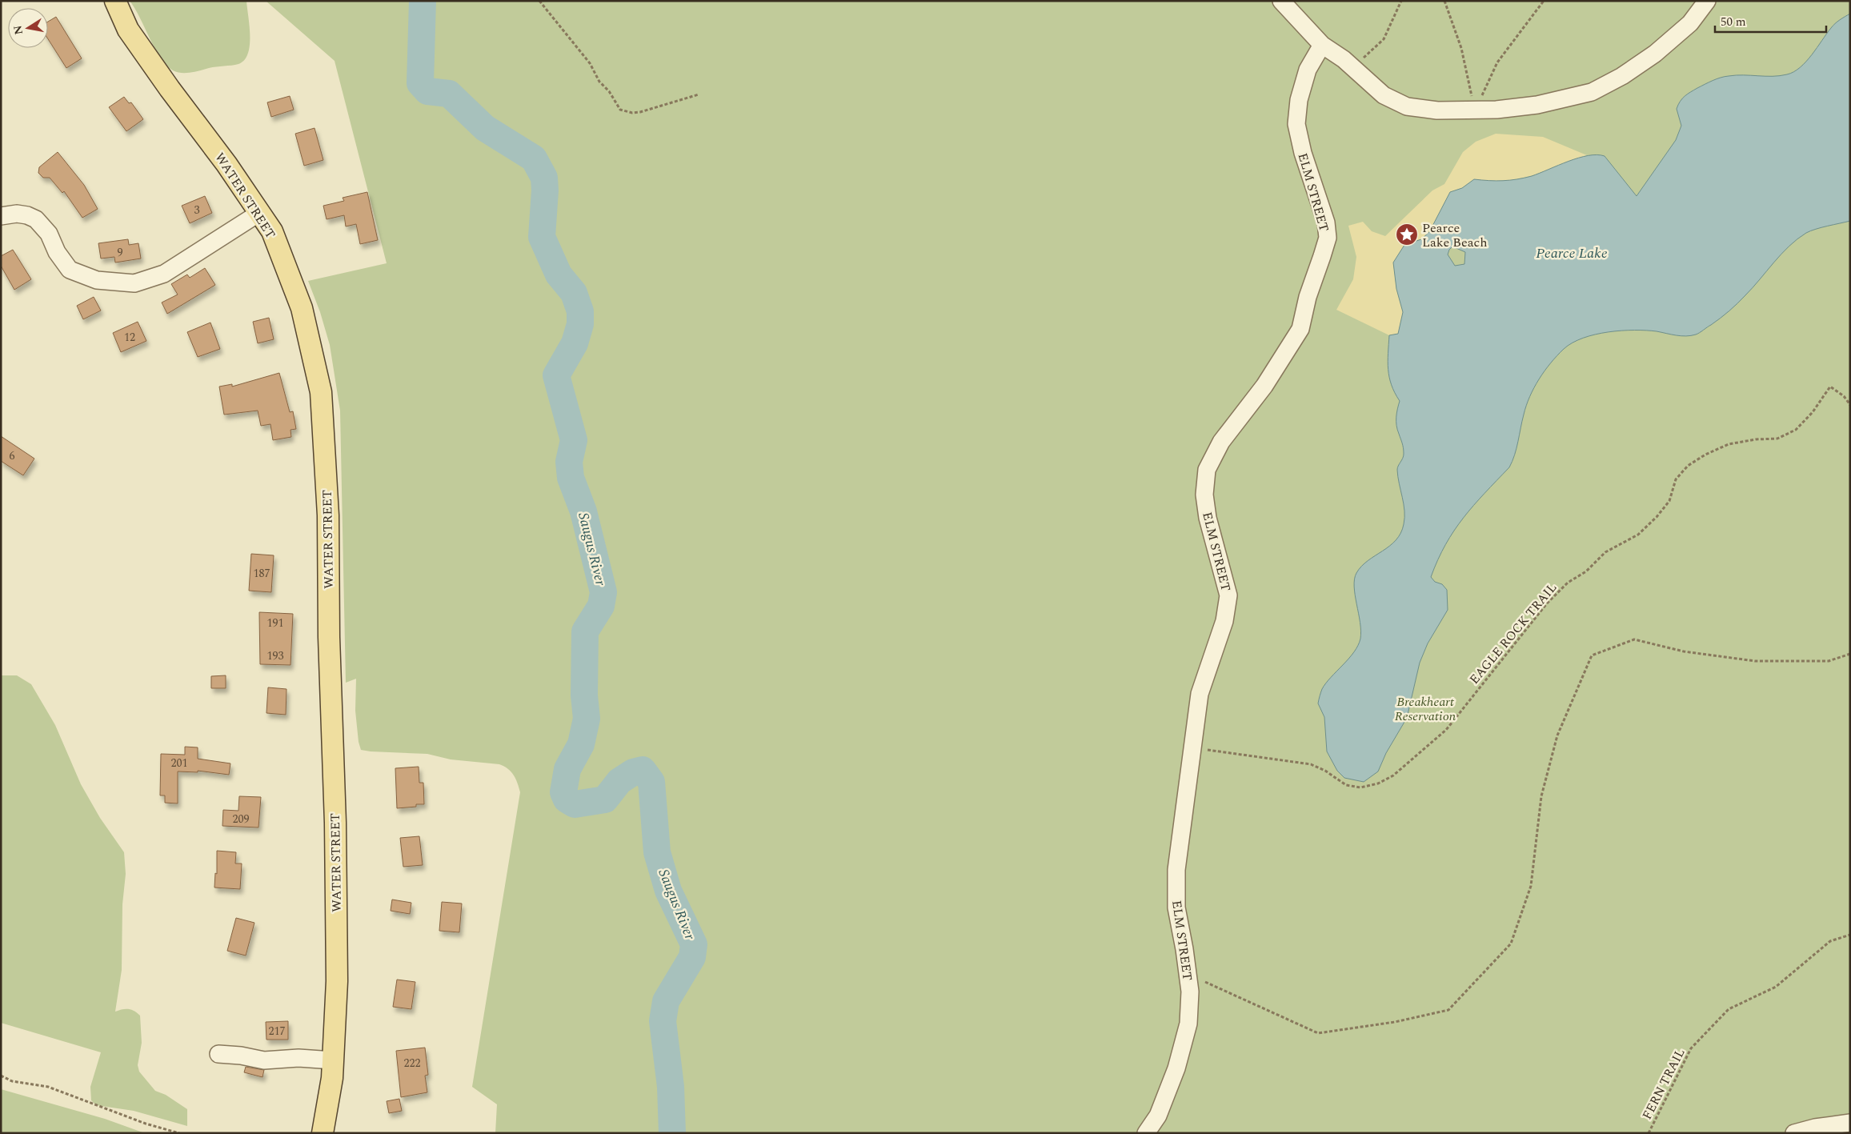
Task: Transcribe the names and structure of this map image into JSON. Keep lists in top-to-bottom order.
{
  "streets": {
    "main road": ["WATER STREET"],
    "street": ["ELM STREET"],
    "path": ["EAGLE ROCK TRAIL", "FERN TRAIL"]
  },
  "crossings": [
    ["ELM STREET", "EAGLE ROCK TRAIL"]
  ],
  "water": ["Pearce Lake", "Saugus River"],
  "parks": ["Breakheart Reservation"],
  "places": {
    "place": ["Pearce Lake Beach"]
  },
  "house_numbers": [
    "3",
    "9",
    "12",
    "6",
    "187",
    "191",
    "193",
    "201",
    "209",
    "217",
    "222"
  ],
  "scale_bar": "50 m",
  "north": "left"
}
